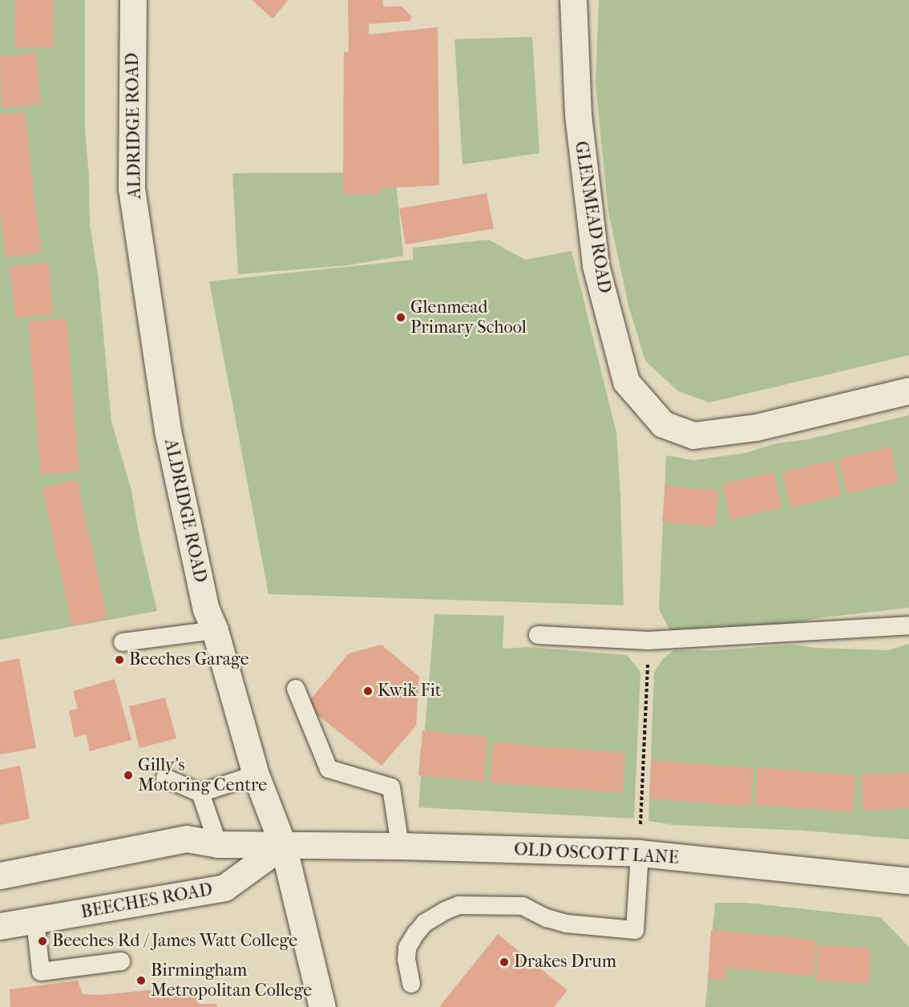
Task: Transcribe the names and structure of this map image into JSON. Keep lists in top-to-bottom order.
{
  "streets": {
    "street": [
      "ALDRIDGE ROAD",
      "GLENMEAD ROAD",
      "OLD OSCOTT LANE",
      "BEECHES ROAD"
    ]
  },
  "crossings": [
    ["ALDRIDGE ROAD", "OLD OSCOTT LANE"],
    ["ALDRIDGE ROAD", "BEECHES ROAD"],
    ["OLD OSCOTT LANE", "BEECHES ROAD"]
  ],
  "places": [
    "Glenmead Primary School",
    "Beeches Garage",
    "Kwik Fit",
    "Gilly's Motoring Centre",
    "Beeches Rd / James Watt College",
    "Drakes Drum",
    "Birmingham Metropolitan College"
  ]
}
